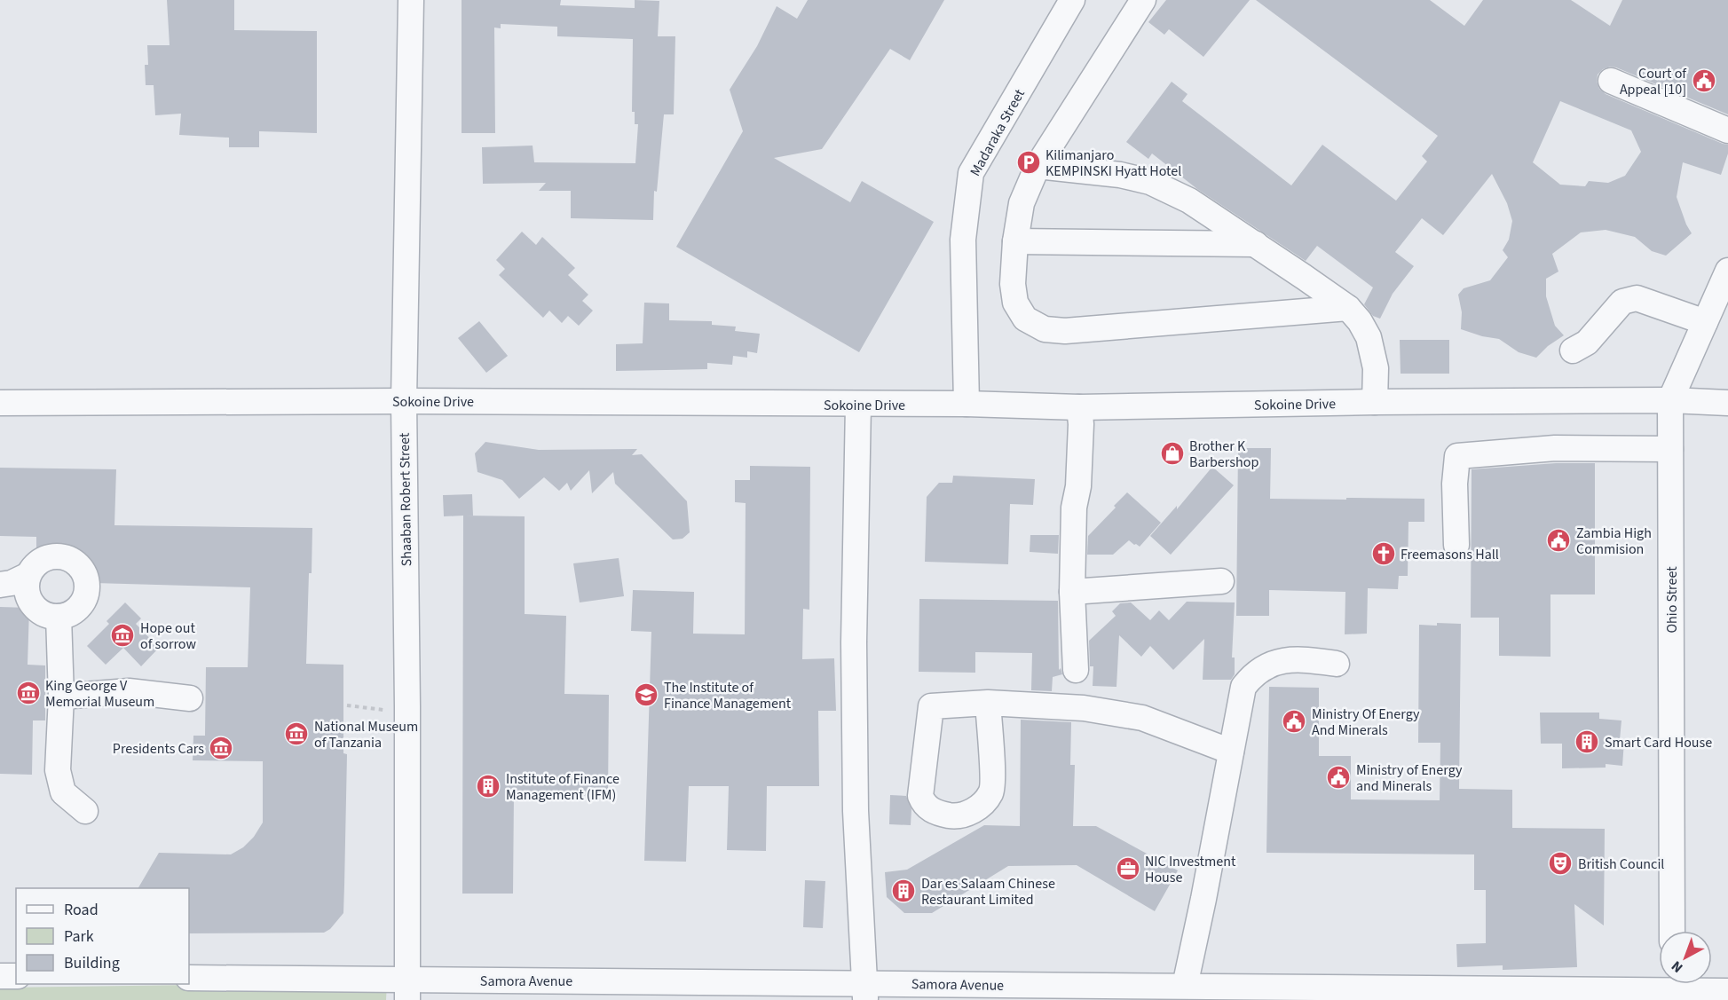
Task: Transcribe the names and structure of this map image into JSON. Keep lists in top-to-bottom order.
{
  "streets": {
    "street": [
      "Madaraka Street",
      "Sokoine Drive",
      "Shaaban Robert Street",
      "Ohio Street",
      "Samora Avenue"
    ]
  },
  "crossings": [
    ["Madaraka Street", "Sokoine Drive"],
    ["Sokoine Drive", "Shaaban Robert Street"],
    ["Sokoine Drive", "Ohio Street"],
    ["Shaaban Robert Street", "Samora Avenue"]
  ],
  "places": {
    "public building": [
      "Court of Appeal [10]",
      "Zambia High Commision",
      "Ministry Of Energy And Minerals",
      "Ministry of Energy and Minerals"
    ],
    "parking": ["Kilimanjaro KEMPINSKI Hyatt Hotel"],
    "shop": ["Brother K Barbershop"],
    "church": ["Freemasons Hall"],
    "museum": [
      "Hope out of sorrow",
      "King George V Memorial Museum",
      "National Museum of Tanzania",
      "Presidents Cars"
    ],
    "school or university": ["The Institute of Finance Management"],
    "building": ["Smart Card House", "Institute of Finance Management (IFM)", "Dar es Salaam Chinese Restaurant Limited"],
    "theatre": ["British Council"],
    "office": ["NIC Investment House"]
  },
  "legend": ["Road", "Park", "Building"],
  "north": "bottom left"
}
